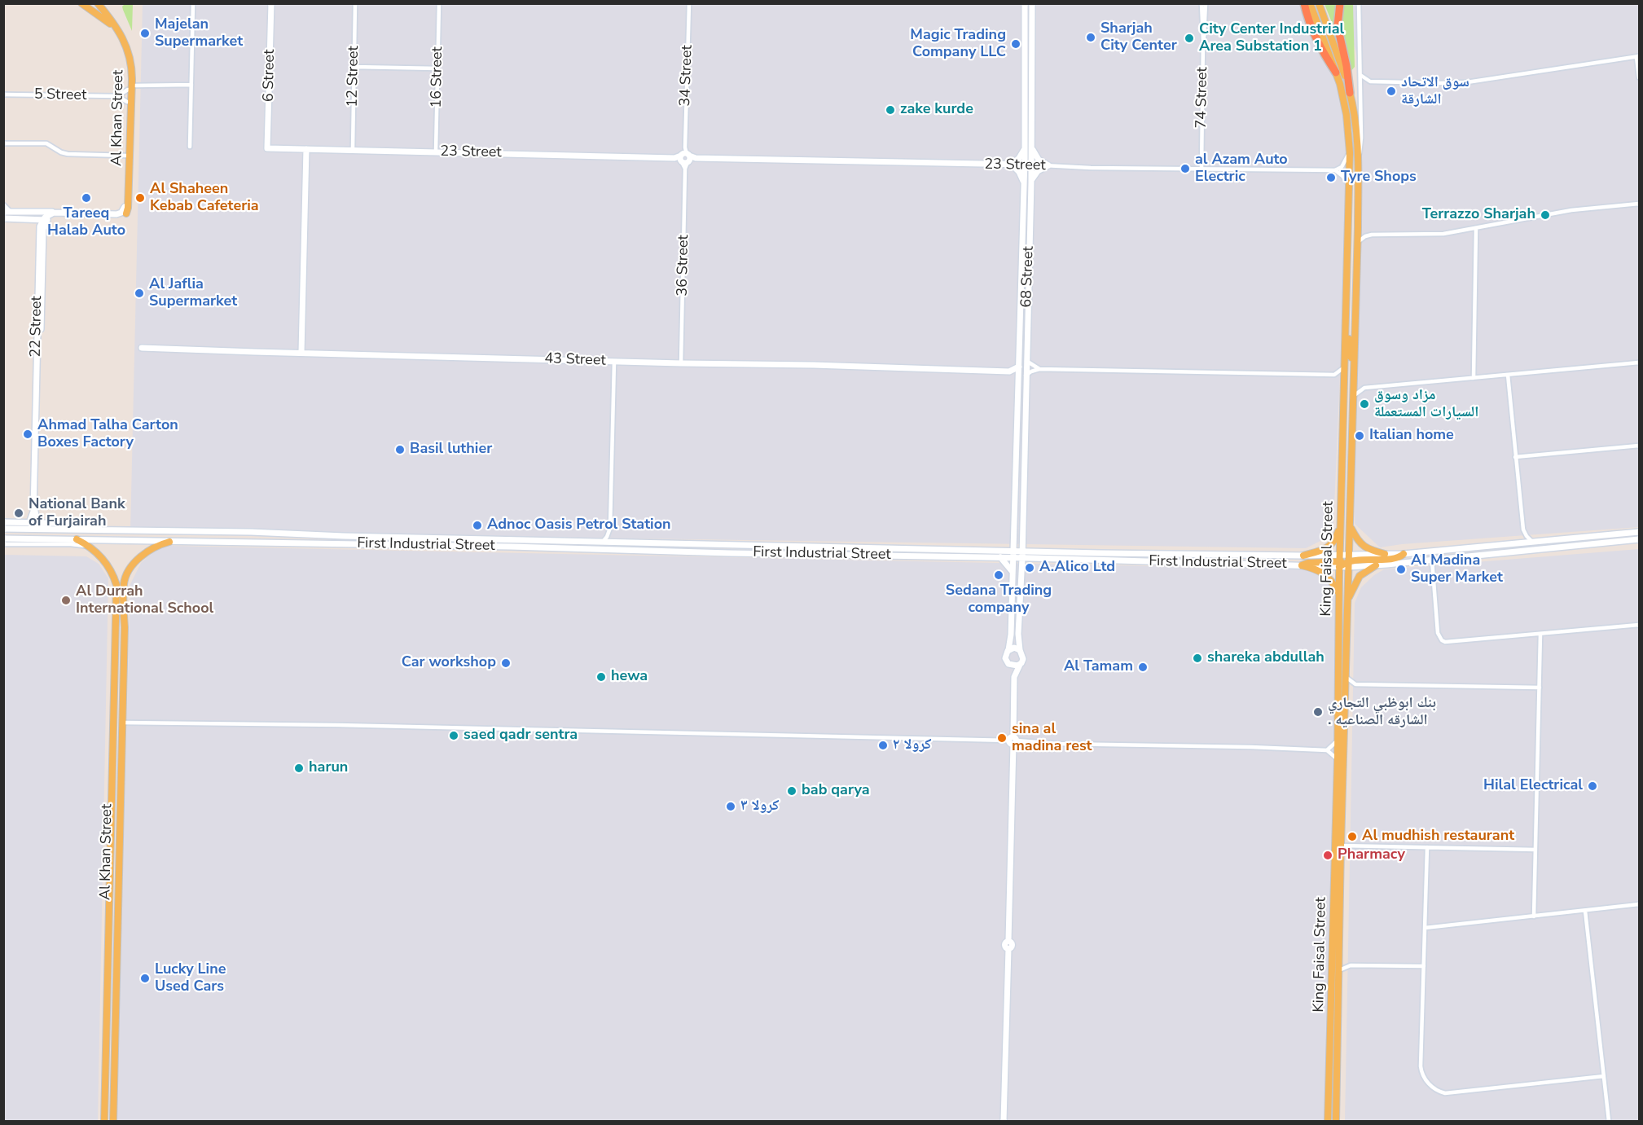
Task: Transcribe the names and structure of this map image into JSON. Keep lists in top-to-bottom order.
{
  "streets": {
    "main road": ["Al Khan Street", "King Faisal Street"],
    "street": [
      "6 Street",
      "34 Street",
      "12 Street",
      "16 Street",
      "5 Street",
      "74 Street",
      "23 Street",
      "36 Street",
      "68 Street",
      "22 Street",
      "43 Street",
      "First Industrial Street"
    ]
  },
  "crossings": [
    ["6 Street", "23 Street"],
    ["34 Street", "23 Street"],
    ["34 Street", "36 Street"],
    ["12 Street", "23 Street"],
    ["16 Street", "23 Street"],
    ["5 Street", "Al Khan Street"],
    ["74 Street", "23 Street"],
    ["Al Khan Street", "First Industrial Street"],
    ["23 Street", "36 Street"],
    ["23 Street", "68 Street"],
    ["36 Street", "43 Street"],
    ["68 Street", "43 Street"],
    ["68 Street", "First Industrial Street"],
    ["First Industrial Street", "King Faisal Street"]
  ],
  "places": [
    "Majelan Supermarket",
    "Sharjah City Center",
    "City Center Industrial Area Substation 1",
    "Magic Trading Company LLC",
    "سوق الاتحاد الشارقة",
    "zake kurde",
    "al Azam Auto Electric",
    "Tyre Shops",
    "Tareeq Halab Auto",
    "Al Shaheen Kebab Cafeteria",
    "Terrazzo Sharjah",
    "Al Jaflia Supermarket",
    "مزاد وسوق السيارات المستعملة",
    "Ahmad Talha Carton Boxes Factory",
    "Italian home",
    "Basil luthier",
    "National Bank of Furjairah",
    "Adnoc Oasis Petrol Station",
    "A.Alico Ltd",
    "Al Madina Super Market",
    "Sedana Trading company",
    "Al Durrah International School",
    "shareka abdullah",
    "Car workshop",
    "Al Tamam",
    "hewa",
    "بنك ابوظبي التجاري . الشارقه الصناعيه",
    "saed qadr sentra",
    "sina al madina rest",
    "كرولا ٢",
    "harun",
    "Hilal Electrical",
    "bab qarya",
    "كرولا ٣",
    "Al mudhish restaurant",
    "Pharmacy",
    "Lucky Line Used Cars"
  ]
}
